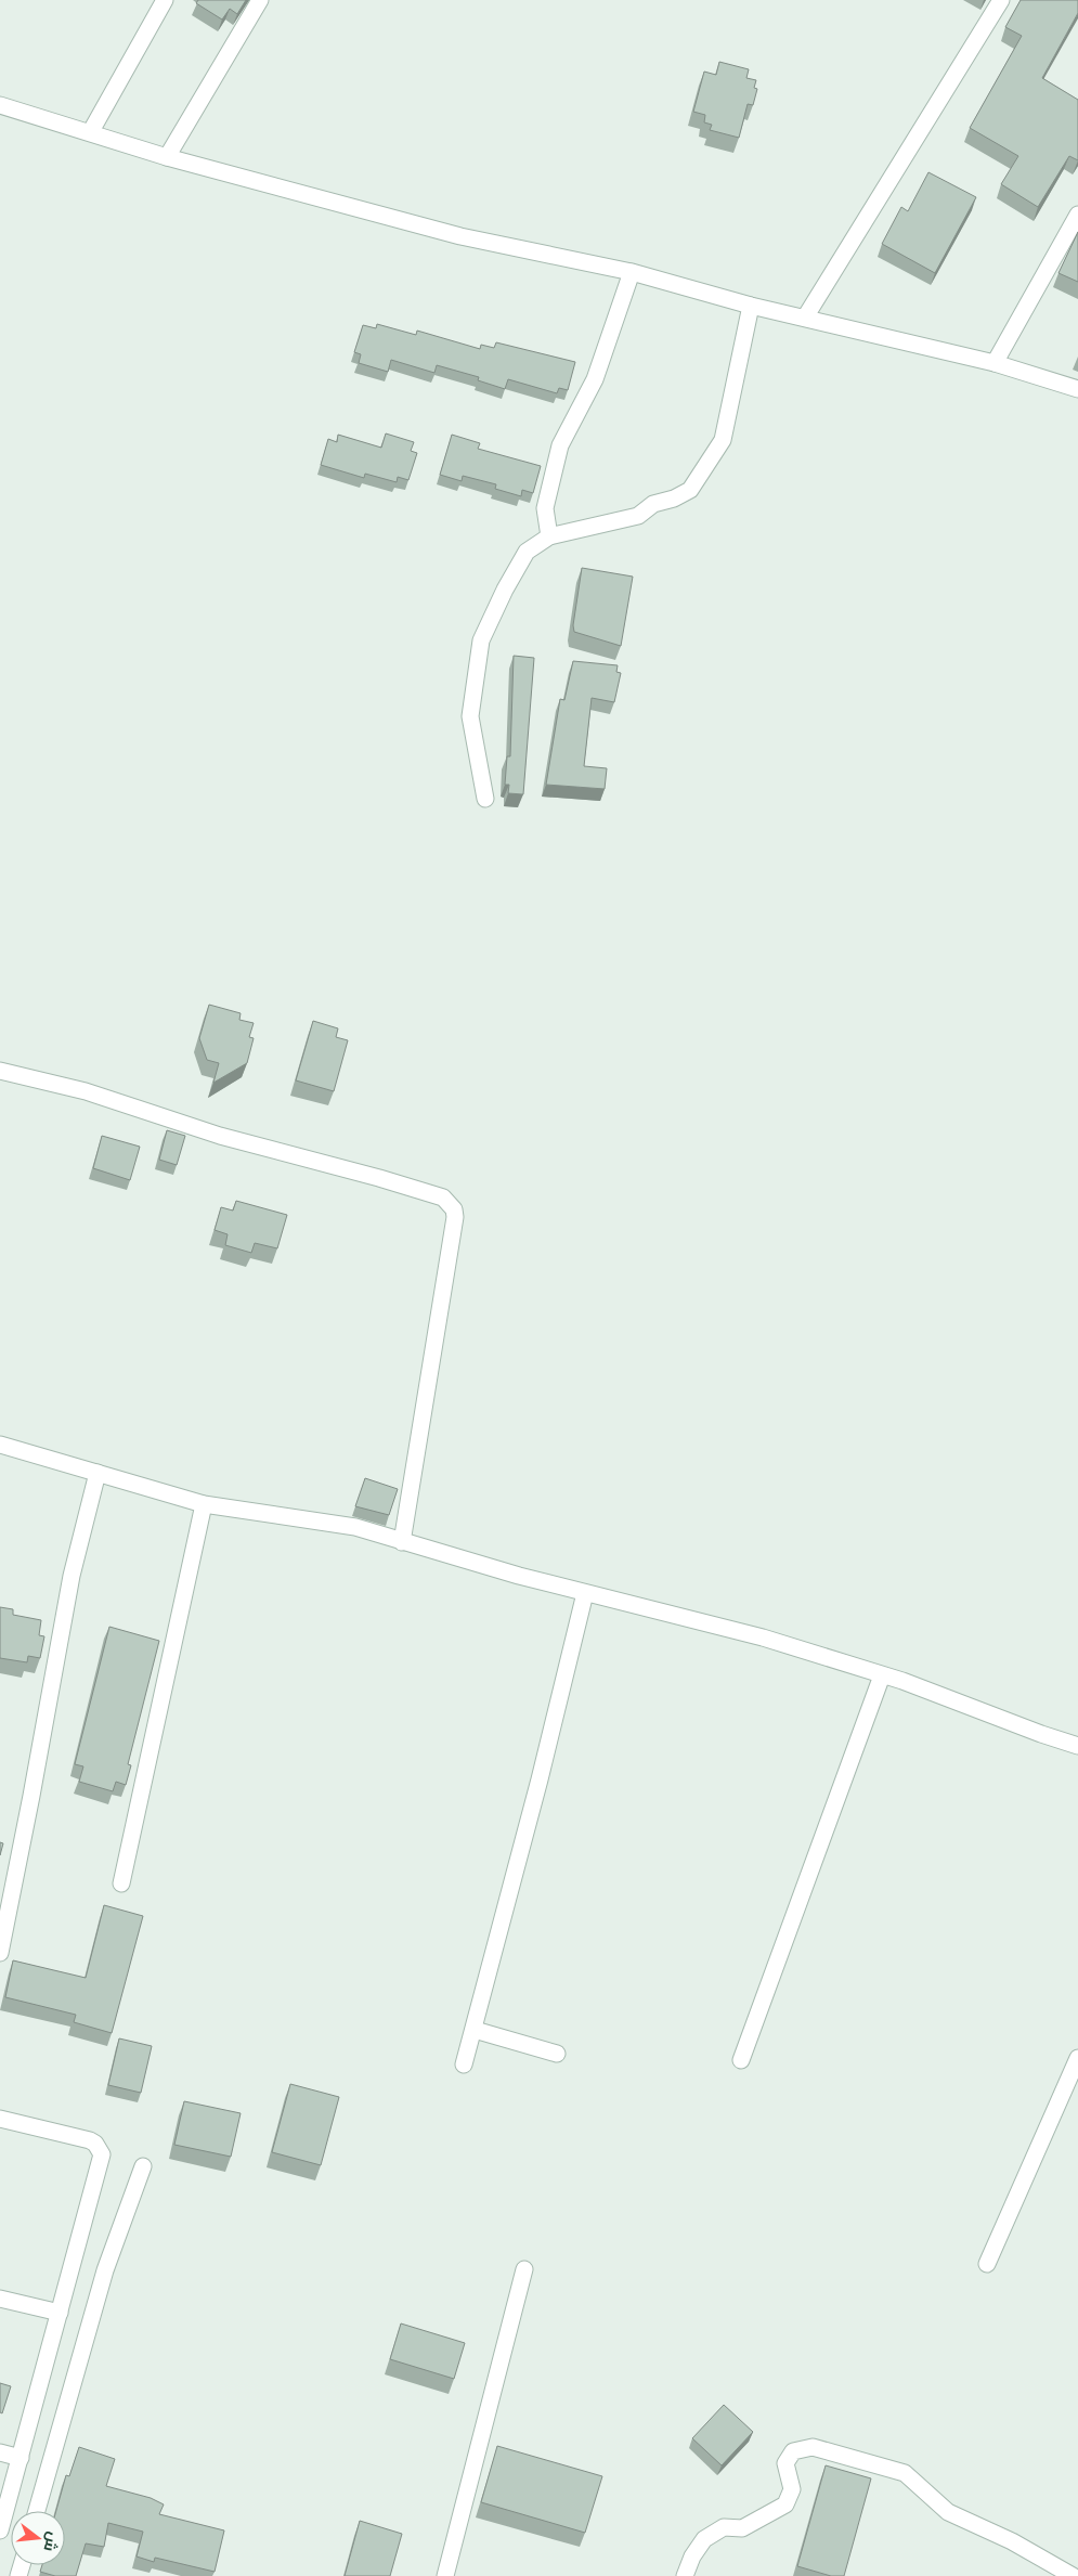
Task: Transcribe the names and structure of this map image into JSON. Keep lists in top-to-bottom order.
{
  "north": "right"
}
